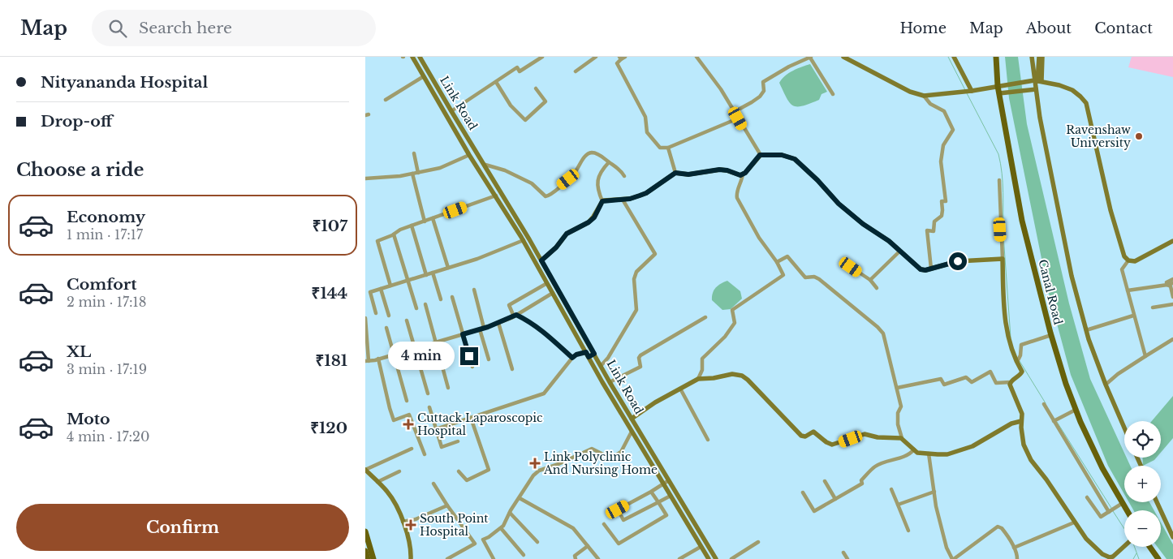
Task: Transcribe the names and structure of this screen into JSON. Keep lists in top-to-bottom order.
{
  "streets": {
    "main road": ["Link Road", "Canal Road"]
  },
  "places": {
    "other": ["Ravenshaw University"],
    "health": ["Cuttack Laparoscopic Hospital", "Link Polyclinic And Nursing Home", "South Point Hospital"]
  },
  "page": {
    "header": "Map",
    "search": "Search here",
    "nav": [
      "Home",
      "Map",
      "About",
      "Contact"
    ],
    "banner": ["Nityananda Hospital", "Drop-off"],
    "heading": "Choose a ride",
    "list": [
      {
        "name": "Economy",
        "note": "1 min · 17:17",
        "value": "₹107"
      },
      {
        "name": "Comfort",
        "note": "2 min · 17:18",
        "value": "₹144"
      },
      {
        "name": "XL",
        "note": "3 min · 17:19",
        "value": "₹181"
      },
      {
        "name": "Moto",
        "note": "4 min · 17:20",
        "value": "₹120"
      }
    ],
    "bubble": "4 min",
    "map_buttons": ["+", "−"],
    "buttons": "Confirm"
  }
}
